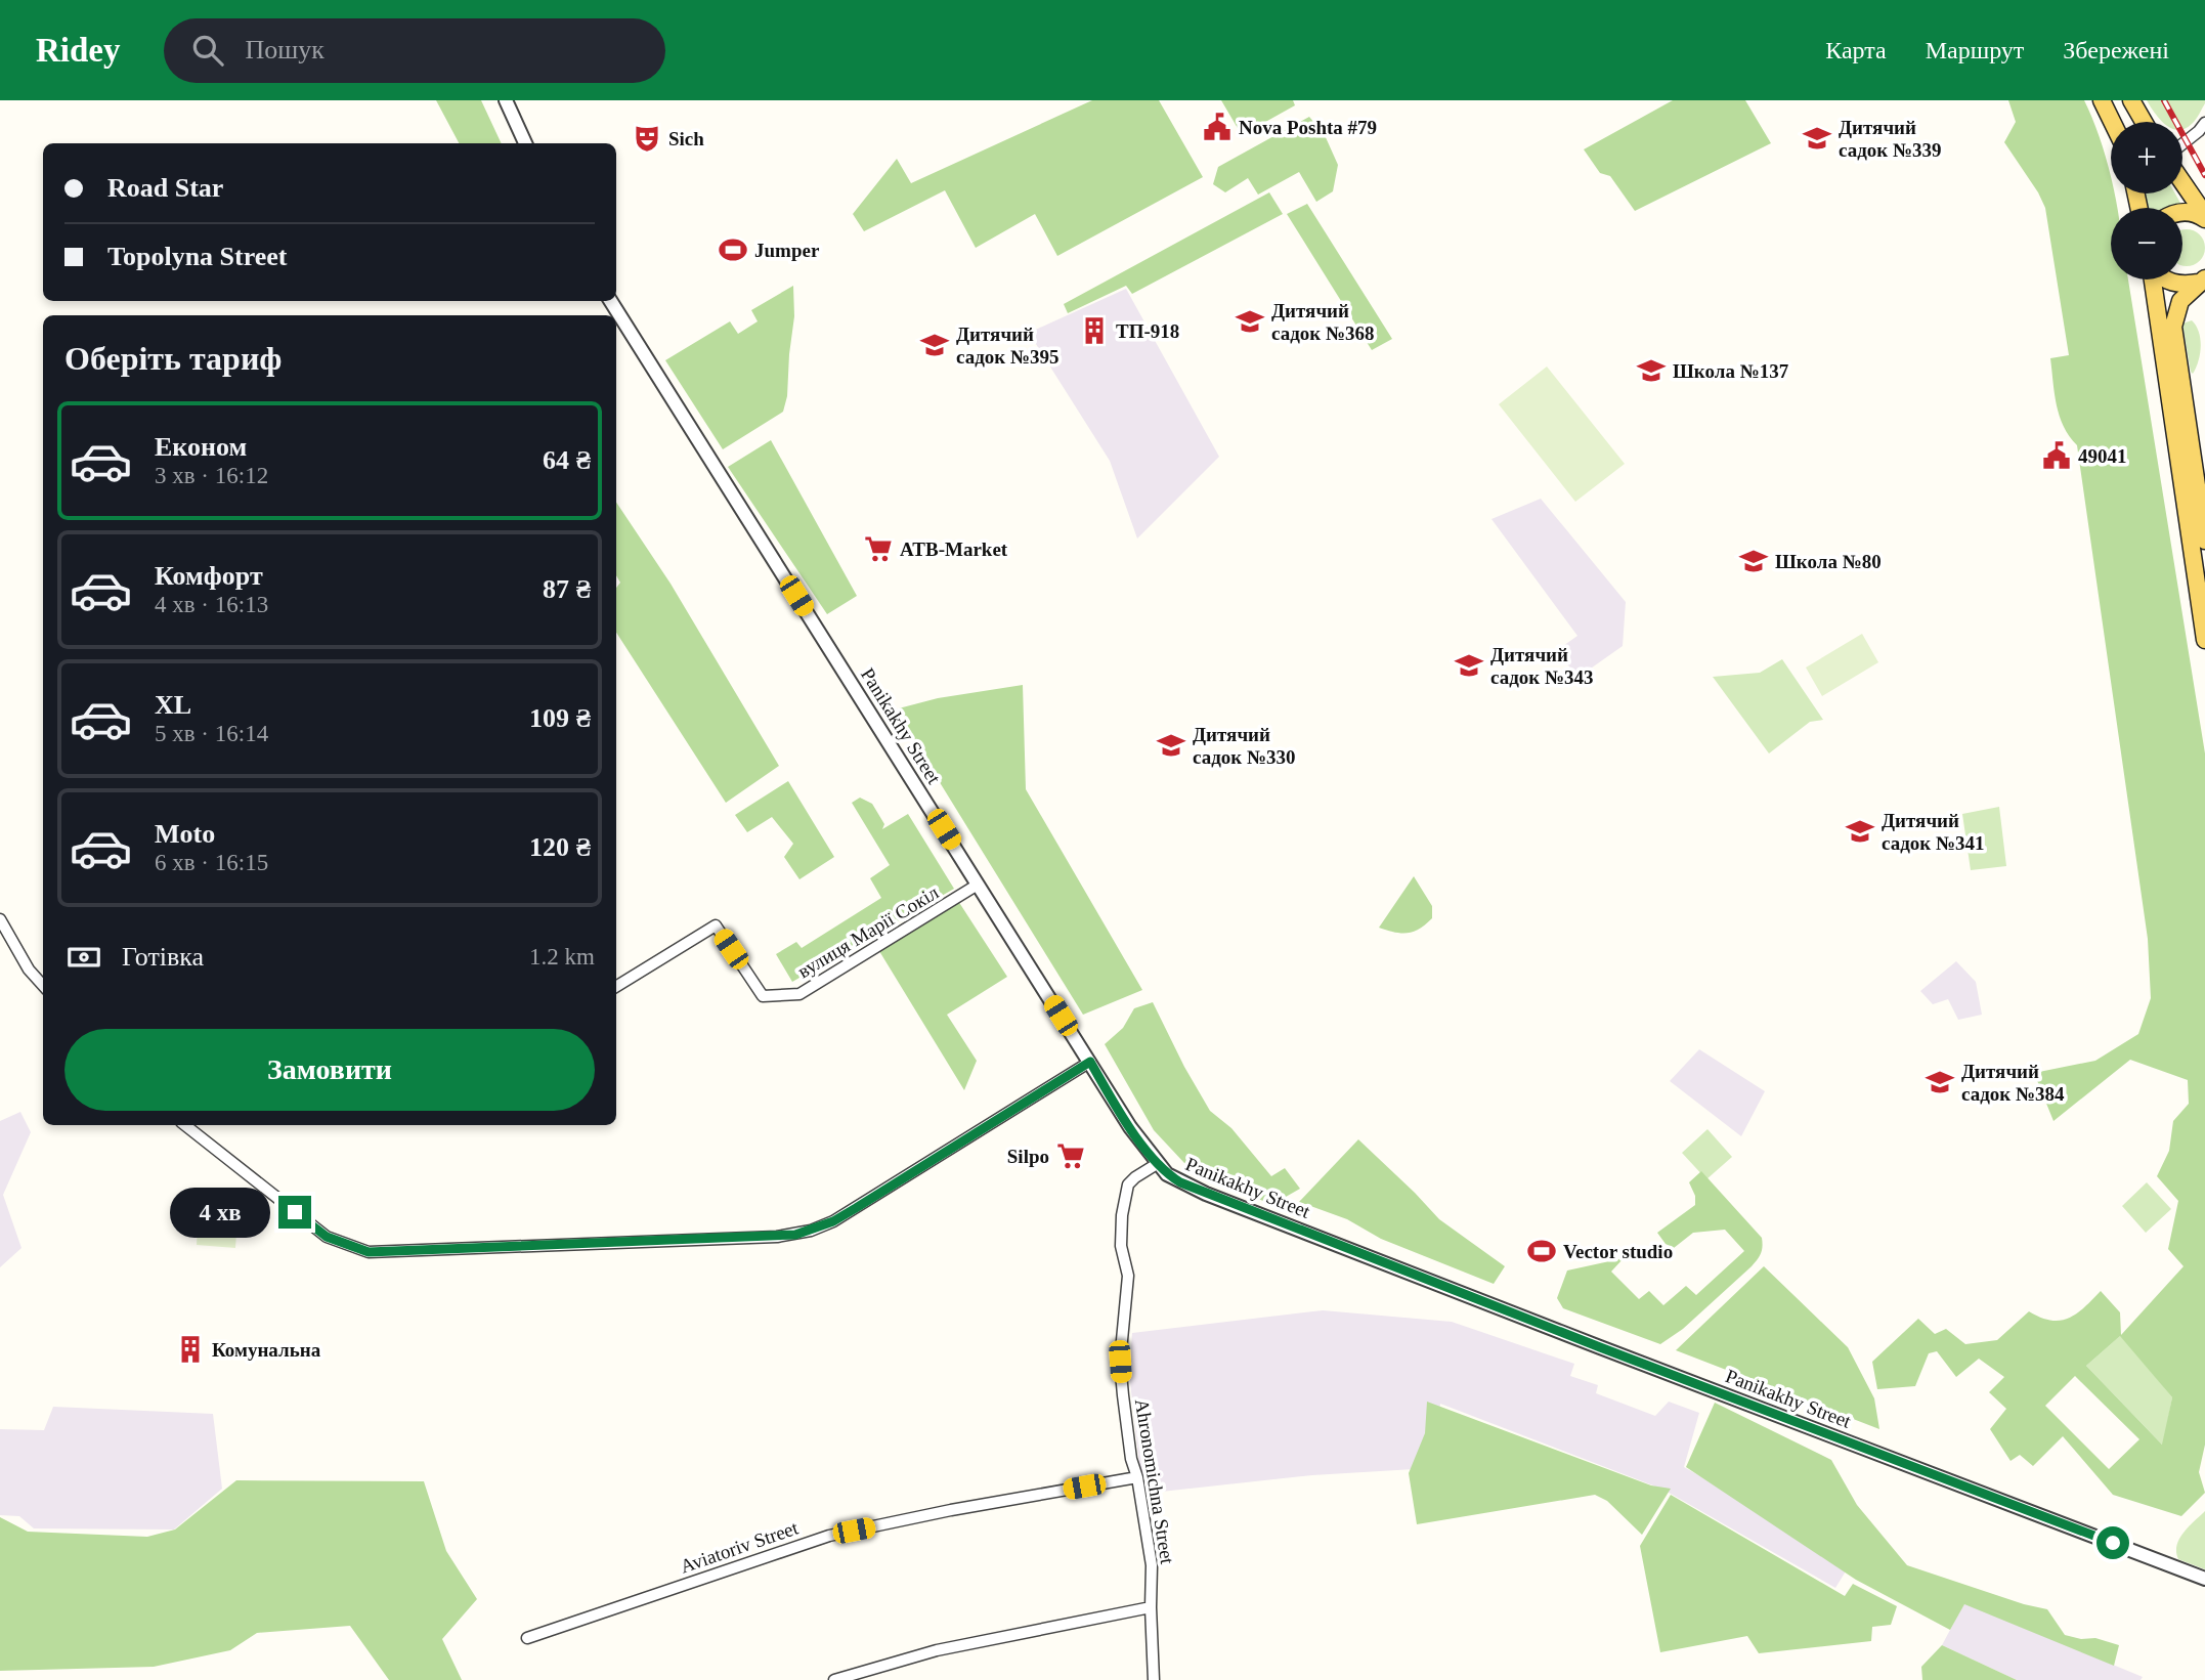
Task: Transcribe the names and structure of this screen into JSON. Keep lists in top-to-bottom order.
{
  "streets": {
    "street": [
      "Panikakhy Street",
      "вулиця Марії Сокіл",
      "Ahronomichna Street",
      "Aviatoriv Street"
    ]
  },
  "crossings": [
    ["Panikakhy Street", "вулиця Марії Сокіл"],
    ["Panikakhy Street", "Ahronomichna Street"],
    ["Ahronomichna Street", "Aviatoriv Street"]
  ],
  "places": {
    "public building": ["Nova Poshta #79", "49041"],
    "theatre": ["Sich"],
    "school or university": [
      "Дитячий садок №339",
      "Дитячий садок №368",
      "Дитячий садок №395",
      "Школа №137",
      "Школа №80",
      "Дитячий садок №343",
      "Дитячий садок №330",
      "Дитячий садок №341",
      "Дитячий садок №384"
    ],
    "sports": ["Jumper", "Vector studio"],
    "building": ["ТП-918", "Комунальна"],
    "supermarket": ["ATB-Market", "Silpo"]
  },
  "page": {
    "header": "Ridey",
    "search": "Пошук",
    "nav": ["Карта", "Маршрут", "Збережені"],
    "map_buttons": ["+", "−"],
    "banner": ["Road Star", "Topolyna Street"],
    "heading": "Оберіть тариф",
    "list": [
      {
        "name": "Економ",
        "note": "3 хв · 16:12",
        "value": "64 ₴"
      },
      {
        "name": "Комфорт",
        "note": "4 хв · 16:13",
        "value": "87 ₴"
      },
      {
        "name": "XL",
        "note": "5 хв · 16:14",
        "value": "109 ₴"
      },
      {
        "name": "Moto",
        "note": "6 хв · 16:15",
        "value": "120 ₴"
      }
    ],
    "pay": ["Готівка", "1.2 km"],
    "buttons": "Замовити",
    "bubble": "4 хв"
  }
}
